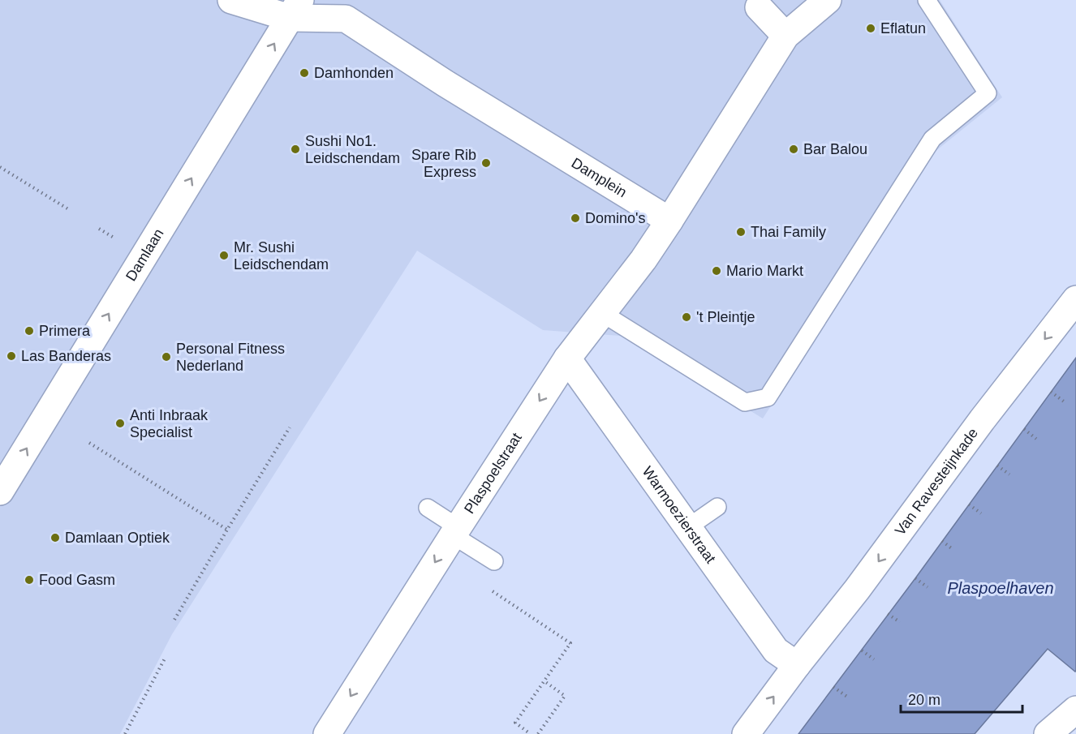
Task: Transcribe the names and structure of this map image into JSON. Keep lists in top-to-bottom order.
{
  "streets": {
    "street": [
      "Damplein",
      "Damlaan",
      "Plaspoelstraat",
      "Van Ravesteijnkade",
      "Warmoezierstraat"
    ]
  },
  "crossings": [
    ["Damplein", "Damlaan"],
    ["Damplein", "Plaspoelstraat"],
    ["Plaspoelstraat", "Warmoezierstraat"],
    ["Van Ravesteijnkade", "Warmoezierstraat"]
  ],
  "one_way": ["Damlaan", "Plaspoelstraat"],
  "water": ["Plaspoelhaven"],
  "places": [
    "Eflatun",
    "Damhonden",
    "Sushi No1. Leidschendam",
    "Bar Balou",
    "Spare Rib Express",
    "Domino's",
    "Thai Family",
    "Mr. Sushi Leidschendam",
    "Mario Markt",
    "'t Pleintje",
    "Primera",
    "Las Banderas",
    "Personal Fitness Nederland",
    "Anti Inbraak Specialist",
    "Damlaan Optiek",
    "Food Gasm"
  ],
  "scale_bar": "20 m"
}
